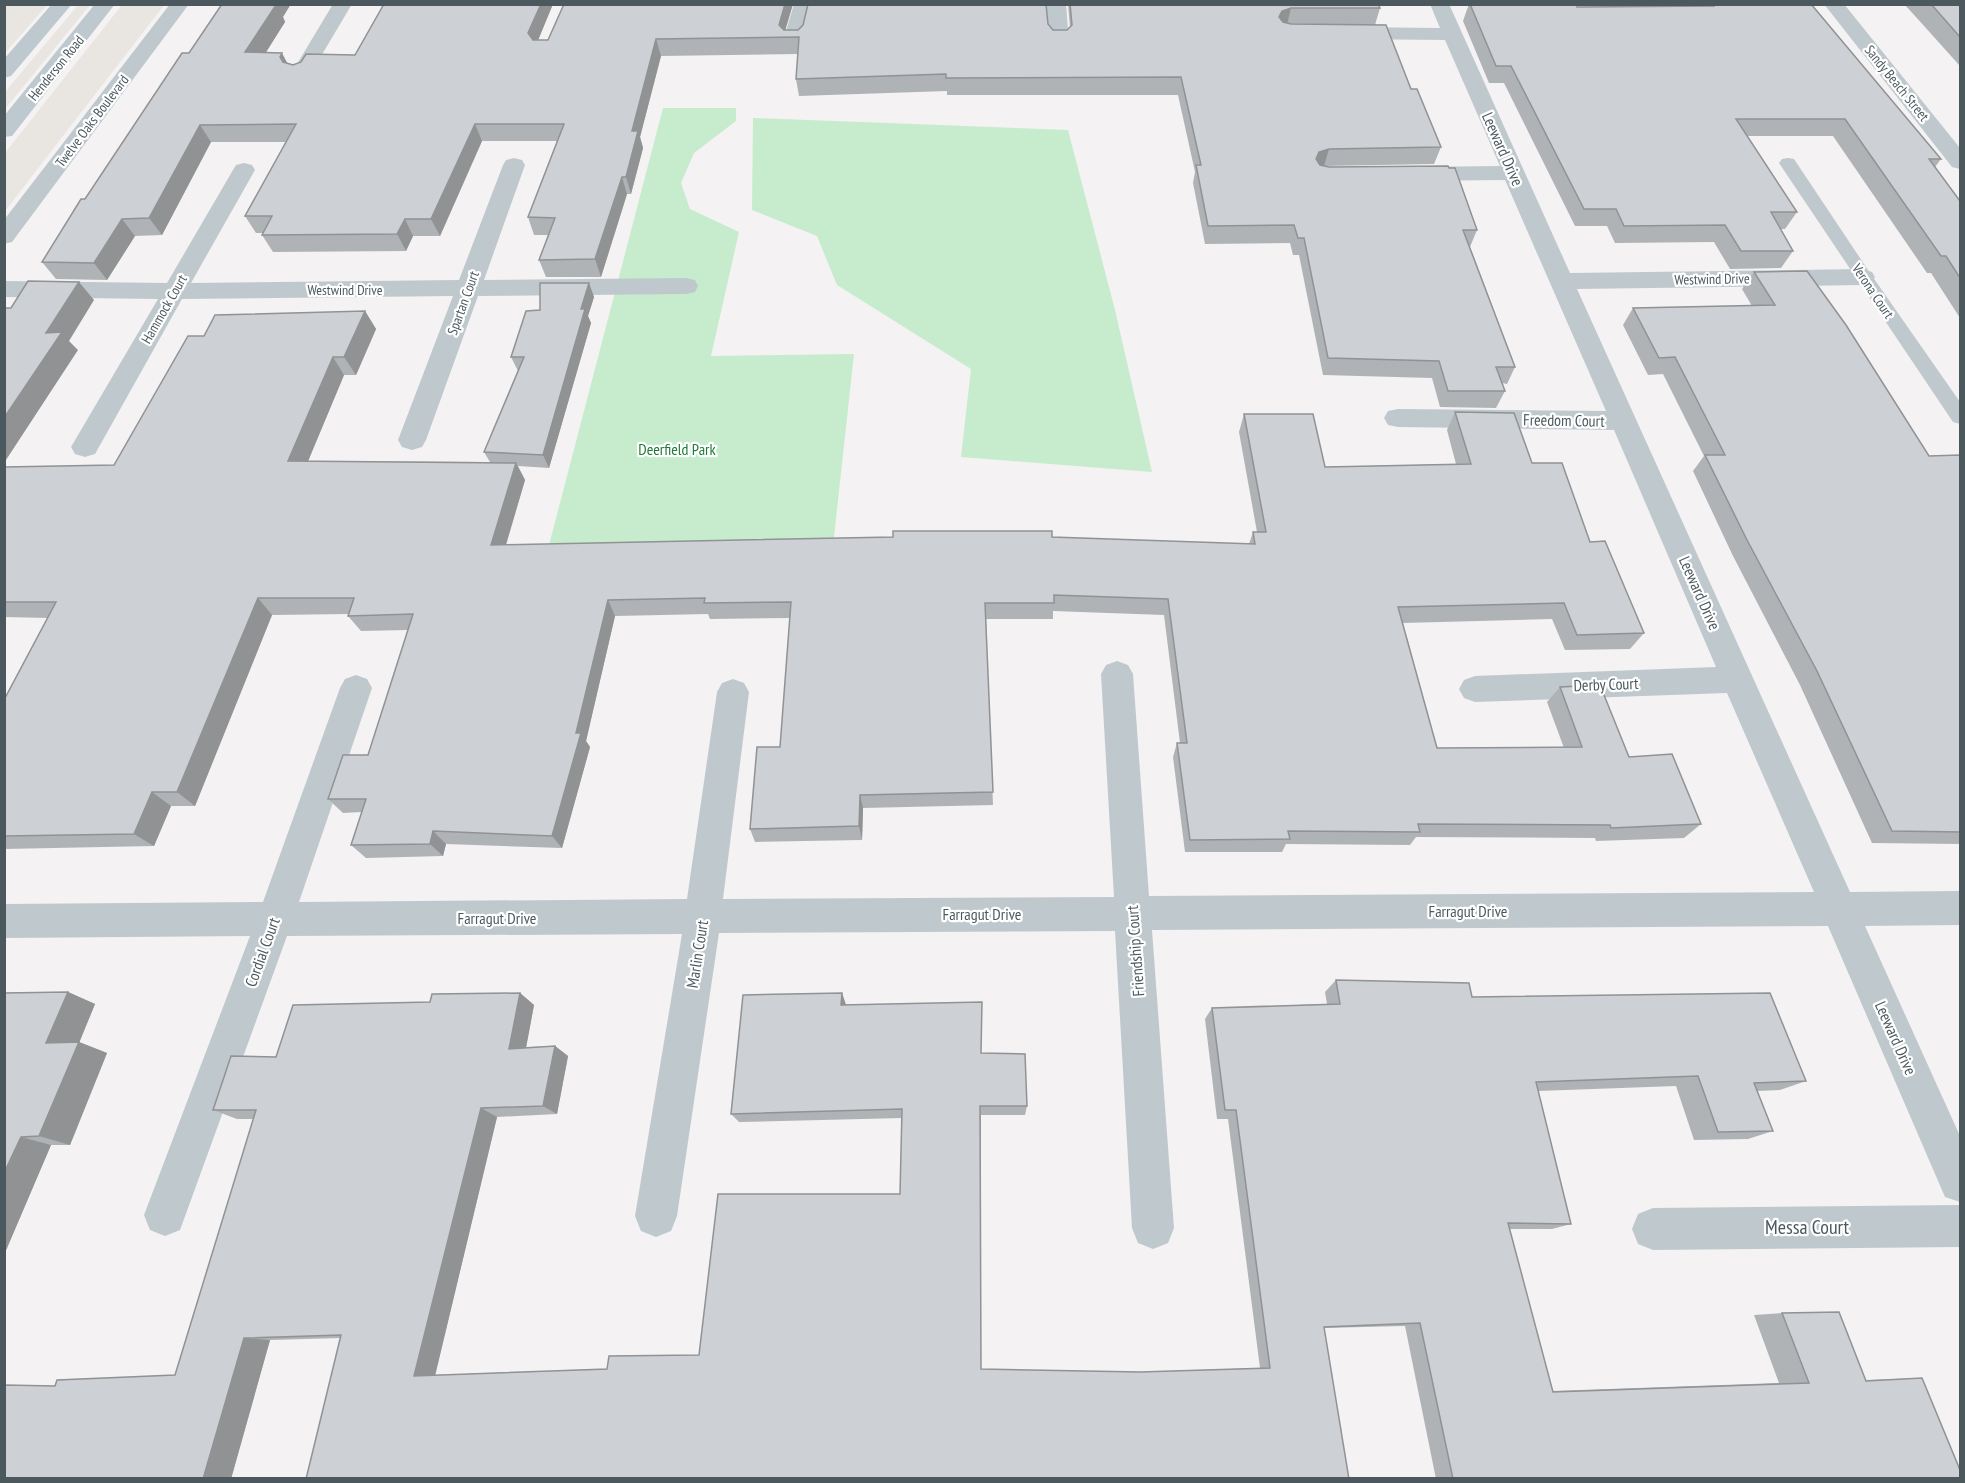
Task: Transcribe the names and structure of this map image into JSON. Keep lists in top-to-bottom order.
{
  "streets": {
    "street": [
      "Henderson Road",
      "Sandy Beach Street",
      "Twelve Oaks Boulevard",
      "Leeward Drive",
      "Westwind Drive",
      "Spartan Court",
      "Hammock Court",
      "Freedom Court",
      "Derby Court",
      "Farragut Drive",
      "Friendship Court",
      "Cordial Court",
      "Marlin Court",
      "Messa Court"
    ],
    "lane": ["Verona Court"]
  },
  "crossings": [
    ["Leeward Drive", "Westwind Drive"],
    ["Leeward Drive", "Freedom Court"],
    ["Leeward Drive", "Derby Court"],
    ["Leeward Drive", "Farragut Drive"],
    ["Westwind Drive", "Verona Court"],
    ["Westwind Drive", "Spartan Court"],
    ["Westwind Drive", "Hammock Court"],
    ["Farragut Drive", "Friendship Court"],
    ["Farragut Drive", "Cordial Court"],
    ["Farragut Drive", "Marlin Court"]
  ],
  "parks": ["Deerfield Park"]
}
